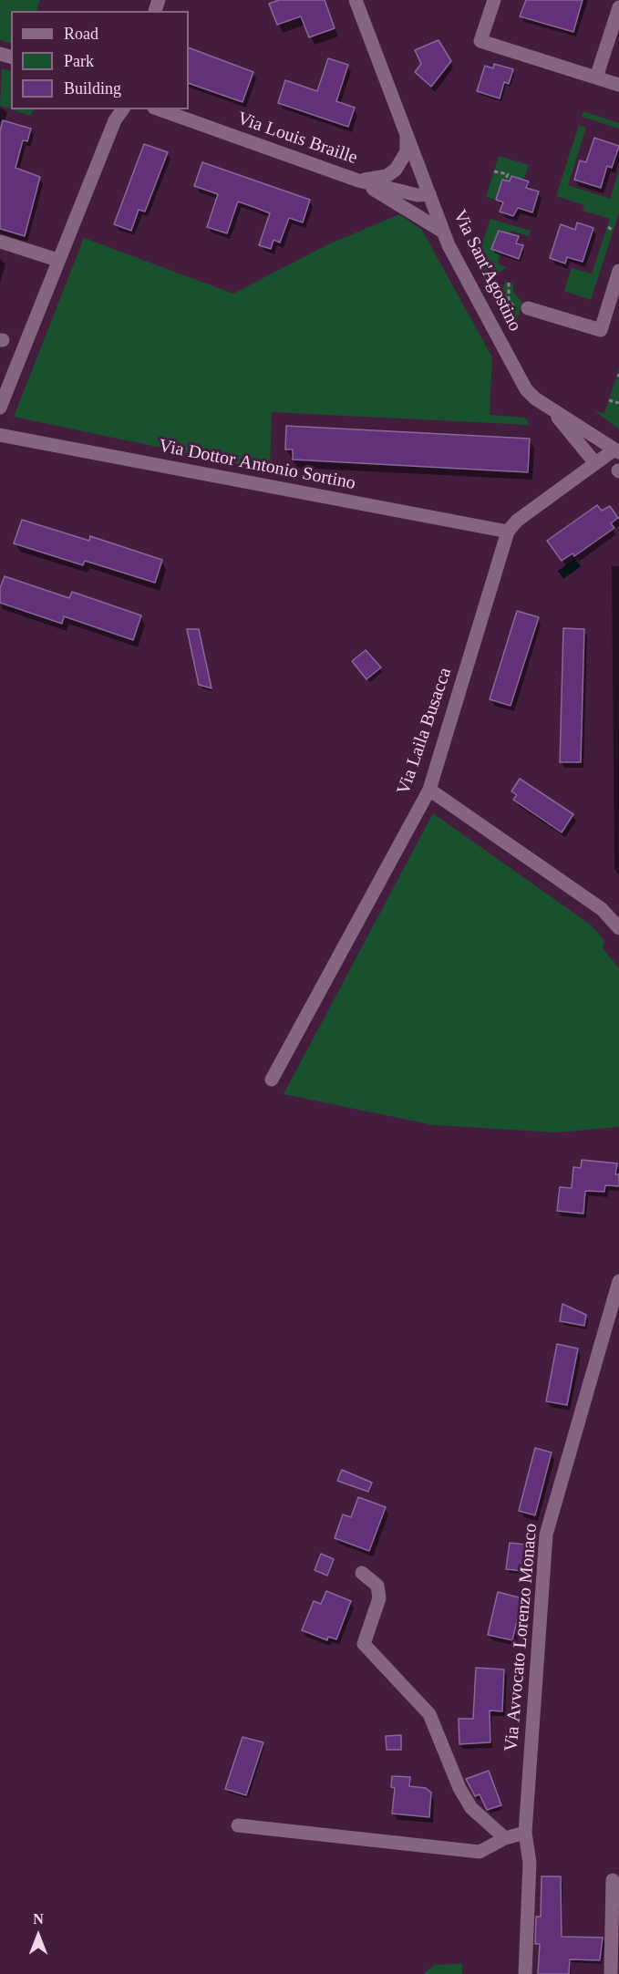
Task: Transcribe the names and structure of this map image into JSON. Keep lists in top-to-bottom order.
{
  "streets": {
    "street": [
      "Via Louis Braille",
      "Via Sant'Agostino",
      "Via Dottor Antonio Sortino",
      "Via Laila Busacca",
      "Via Avvocato Lorenzo Monaco"
    ]
  },
  "crossings": [
    ["Via Louis Braille", "Via Sant'Agostino"],
    ["Via Dottor Antonio Sortino", "Via Laila Busacca"]
  ],
  "legend": ["Road", "Park", "Building"],
  "north": "top"
}
